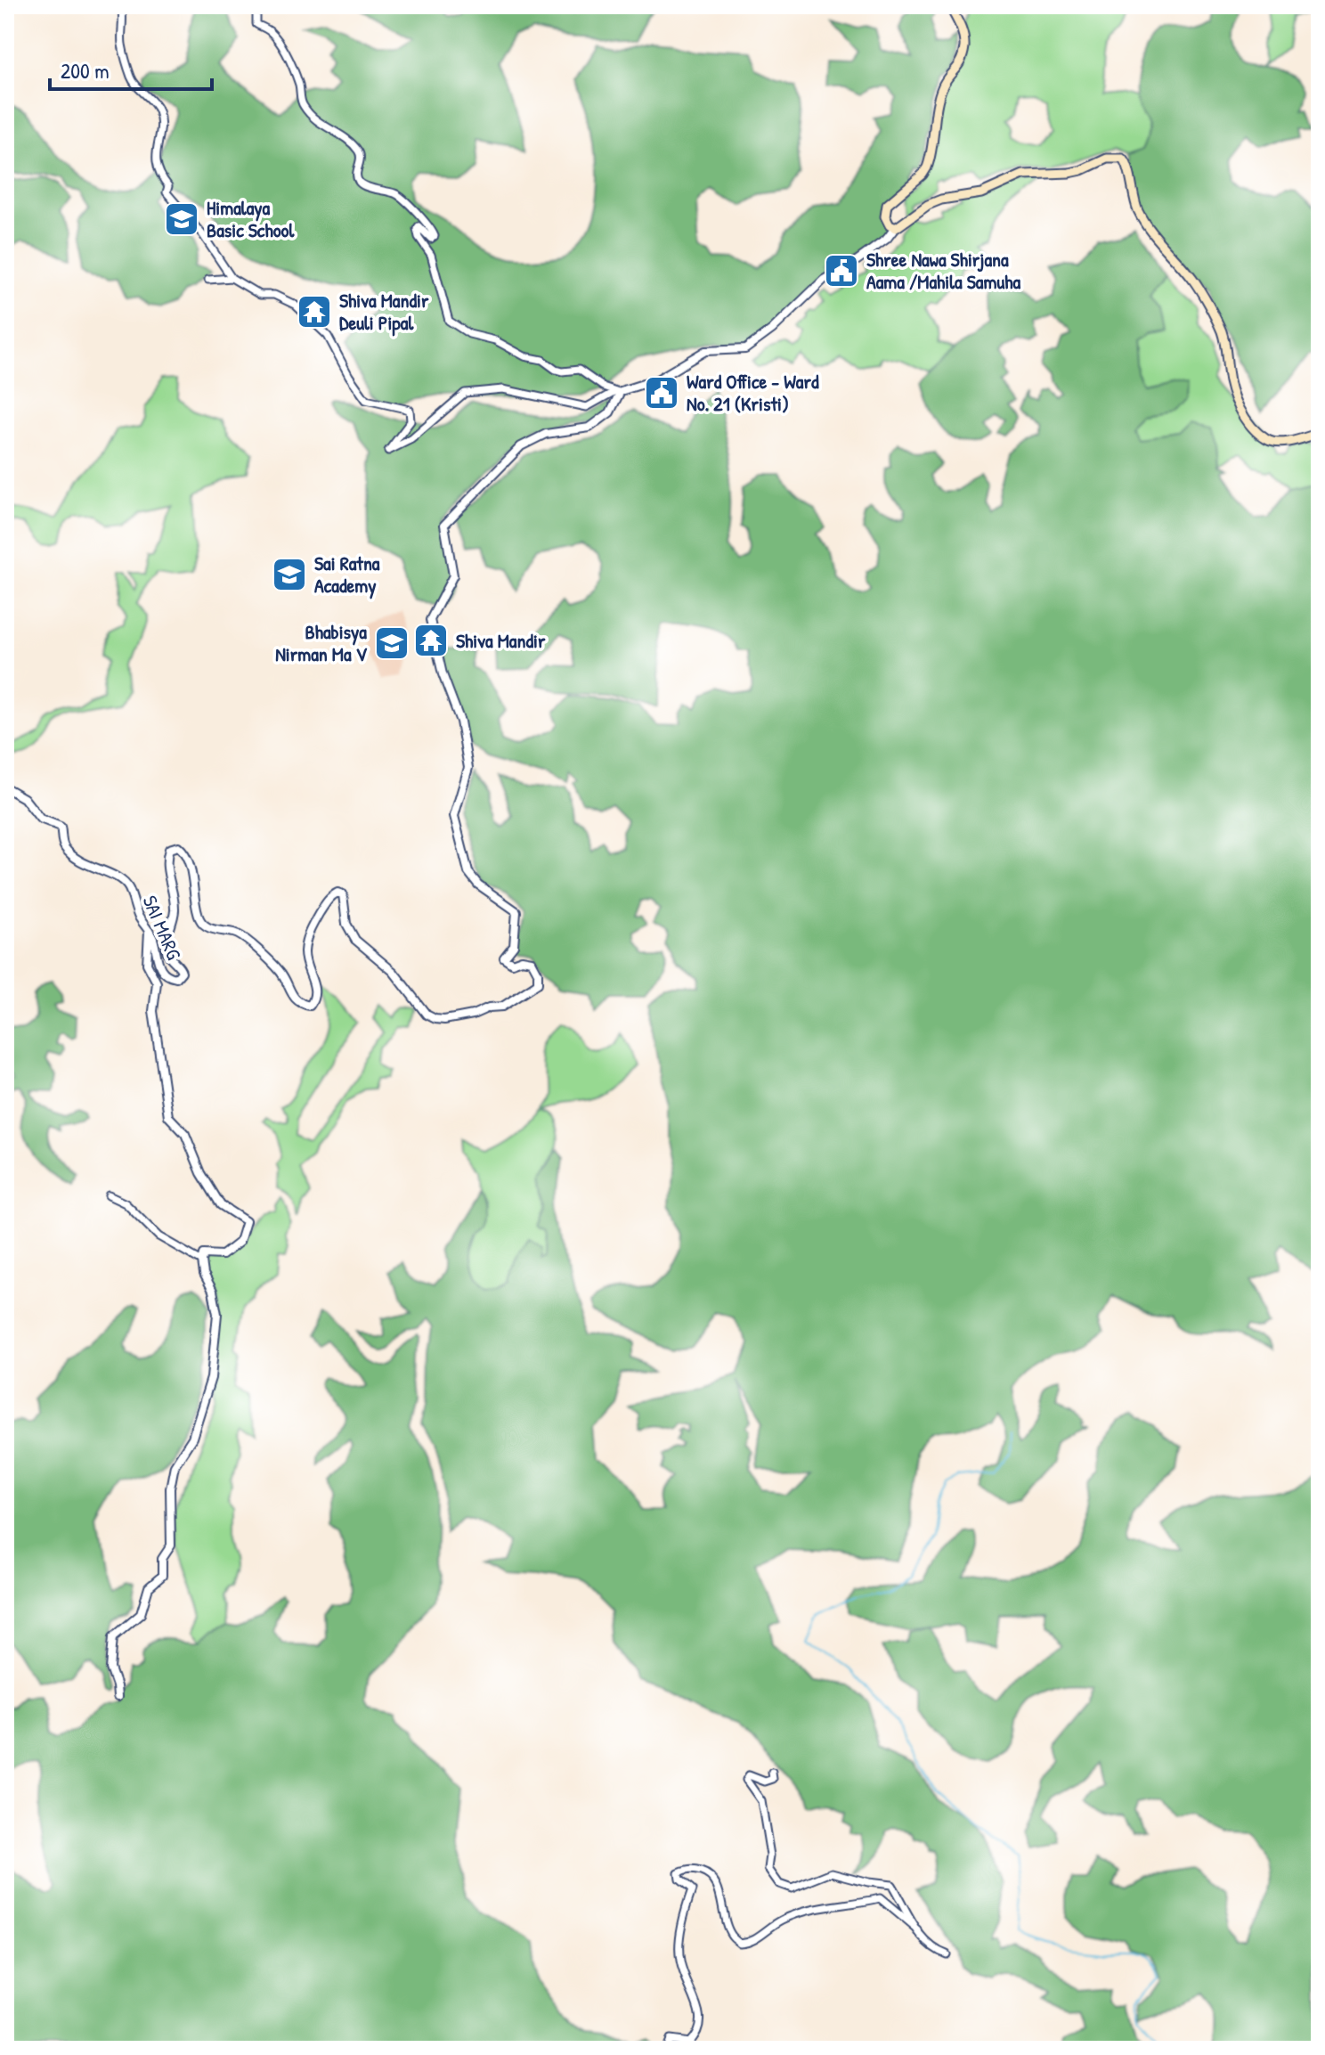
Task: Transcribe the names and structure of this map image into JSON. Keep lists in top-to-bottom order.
{
  "streets": {
    "street": ["SAI MARG"]
  },
  "places": {
    "school or university": ["Himalaya Basic School", "Sai Ratna Academy", "Bhabisya Nirman Ma V"],
    "public building": ["Shree Nawa Shirjana Aama /Mahila Samuha", "Ward Office - Ward No. 21 (Kristi)"],
    "temple": ["Shiva Mandir Deuli Pipal", "Shiva Mandir"]
  },
  "scale_bar": "200 m"
}
